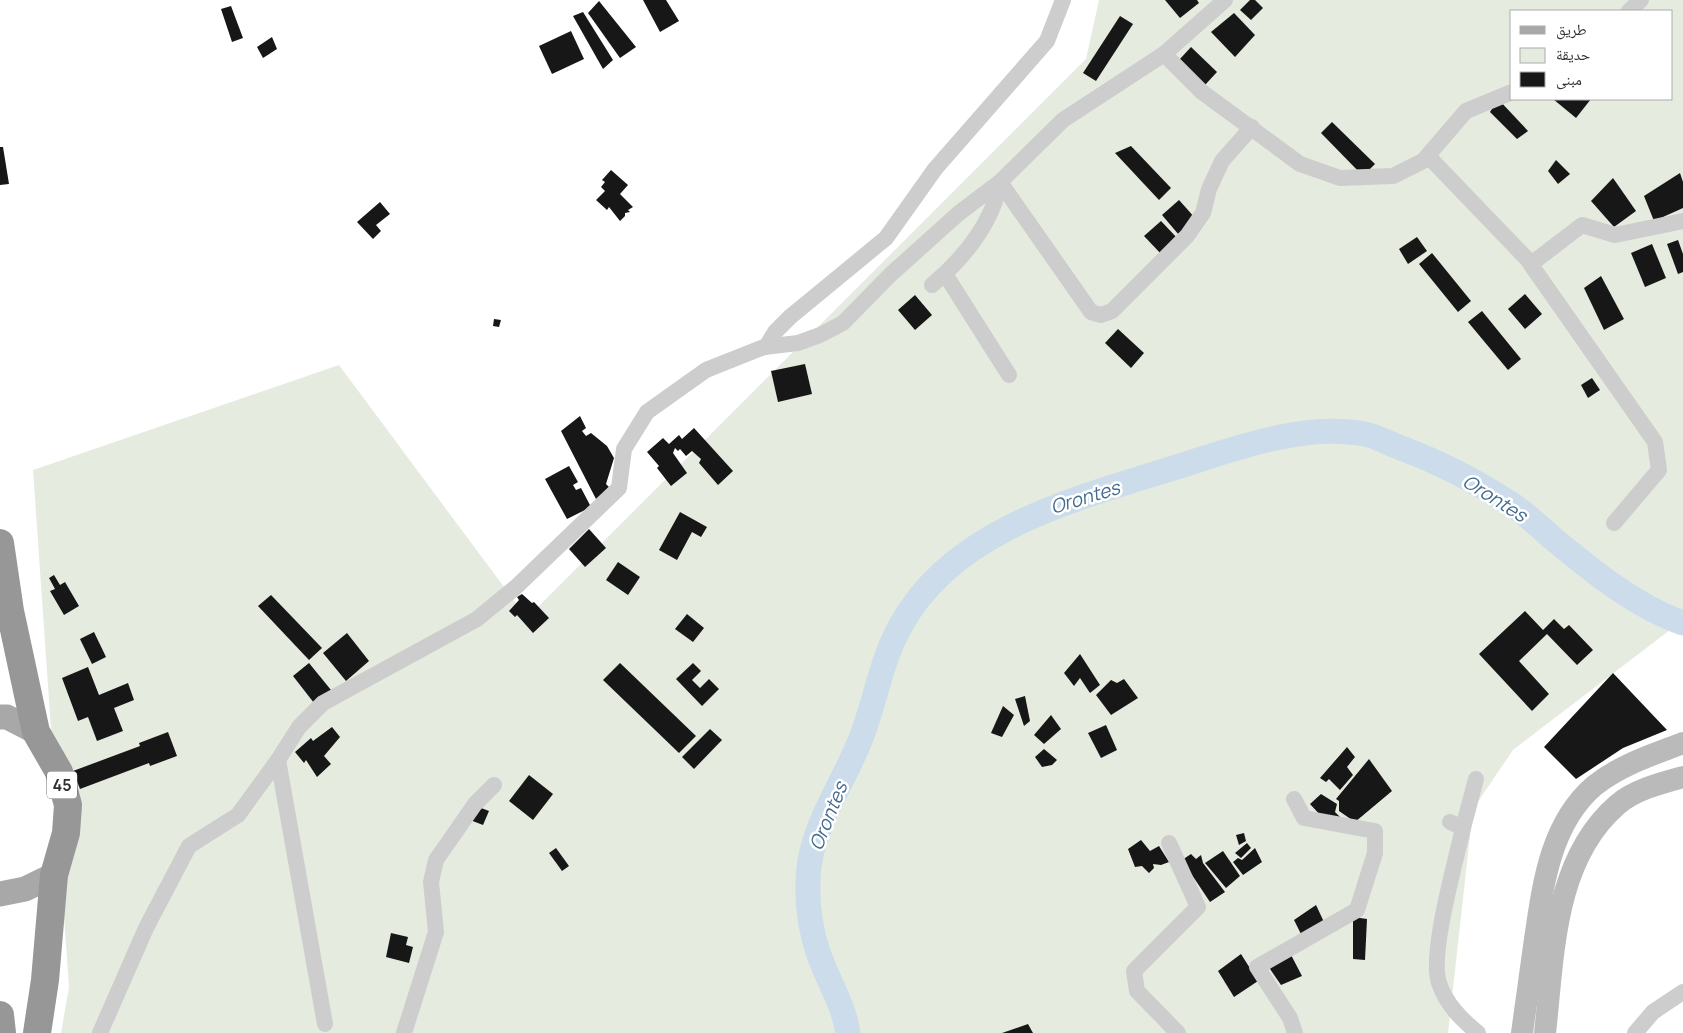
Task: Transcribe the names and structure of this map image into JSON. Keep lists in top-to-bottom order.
{
  "streets": {
    "highway": ["45"]
  },
  "water": ["Orontes"],
  "legend": ["طريق", "حديقة", "مبنى"]
}
